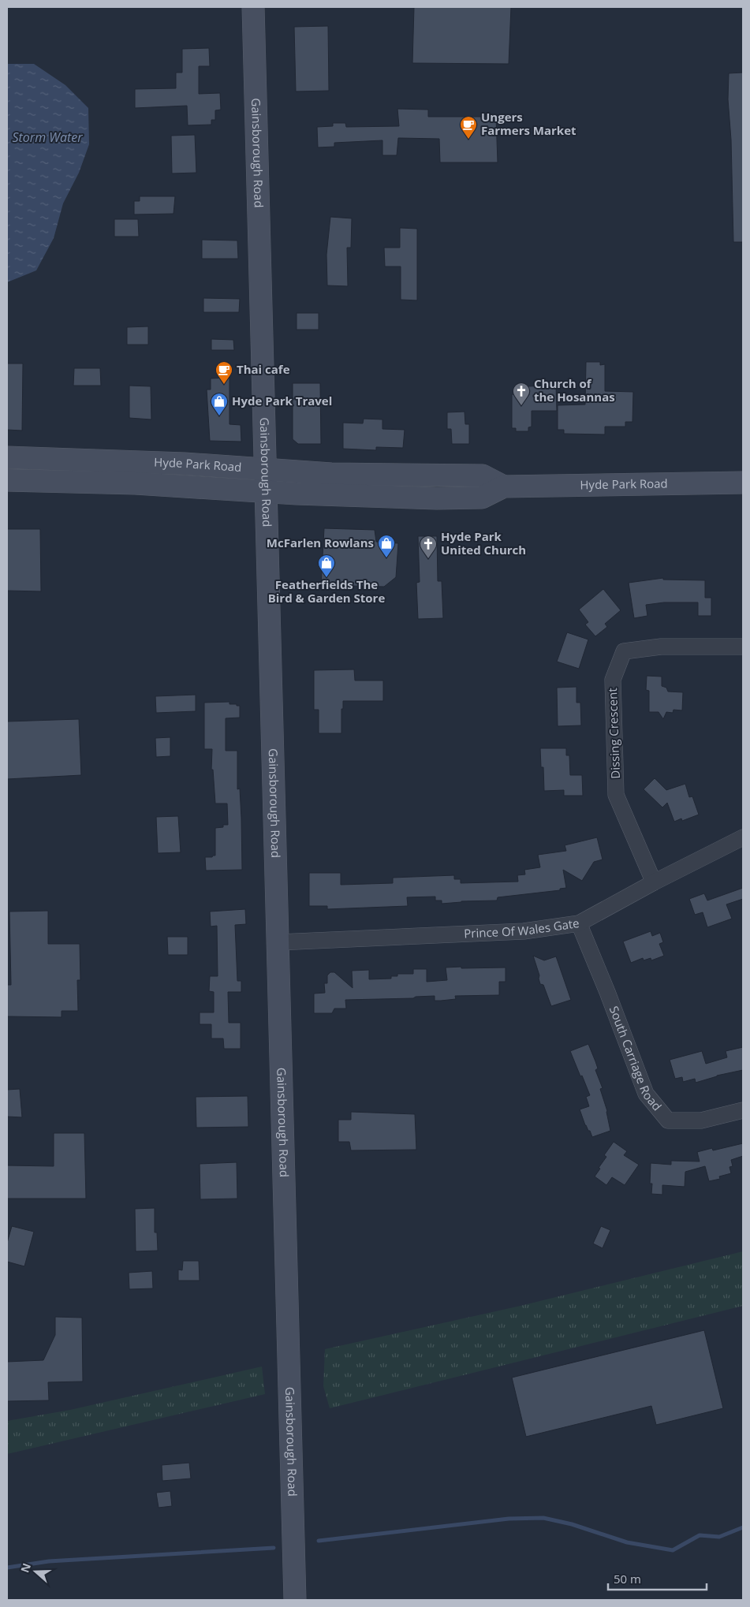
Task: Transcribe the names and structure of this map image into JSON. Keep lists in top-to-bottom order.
{
  "streets": {
    "main road": ["Gainsborough Road", "Hyde Park Road"],
    "street": ["Dissing Crescent", "Prince Of Wales Gate", "South Carriage Road"]
  },
  "crossings": [
    ["Gainsborough Road", "Hyde Park Road"],
    ["Gainsborough Road", "Prince Of Wales Gate"],
    ["Dissing Crescent", "Prince Of Wales Gate"],
    ["Prince Of Wales Gate", "South Carriage Road"]
  ],
  "water": ["Storm Water"],
  "places": {
    "cafe": ["Ungers Farmers Market", "Thai cafe"],
    "church": ["Church of the Hosannas", "Hyde Park United Church"],
    "shop": ["Hyde Park Travel", "McFarlen Rowlans", "Featherfields The Bird & Garden Store"]
  },
  "scale_bar": "50 m",
  "north": "left"
}
